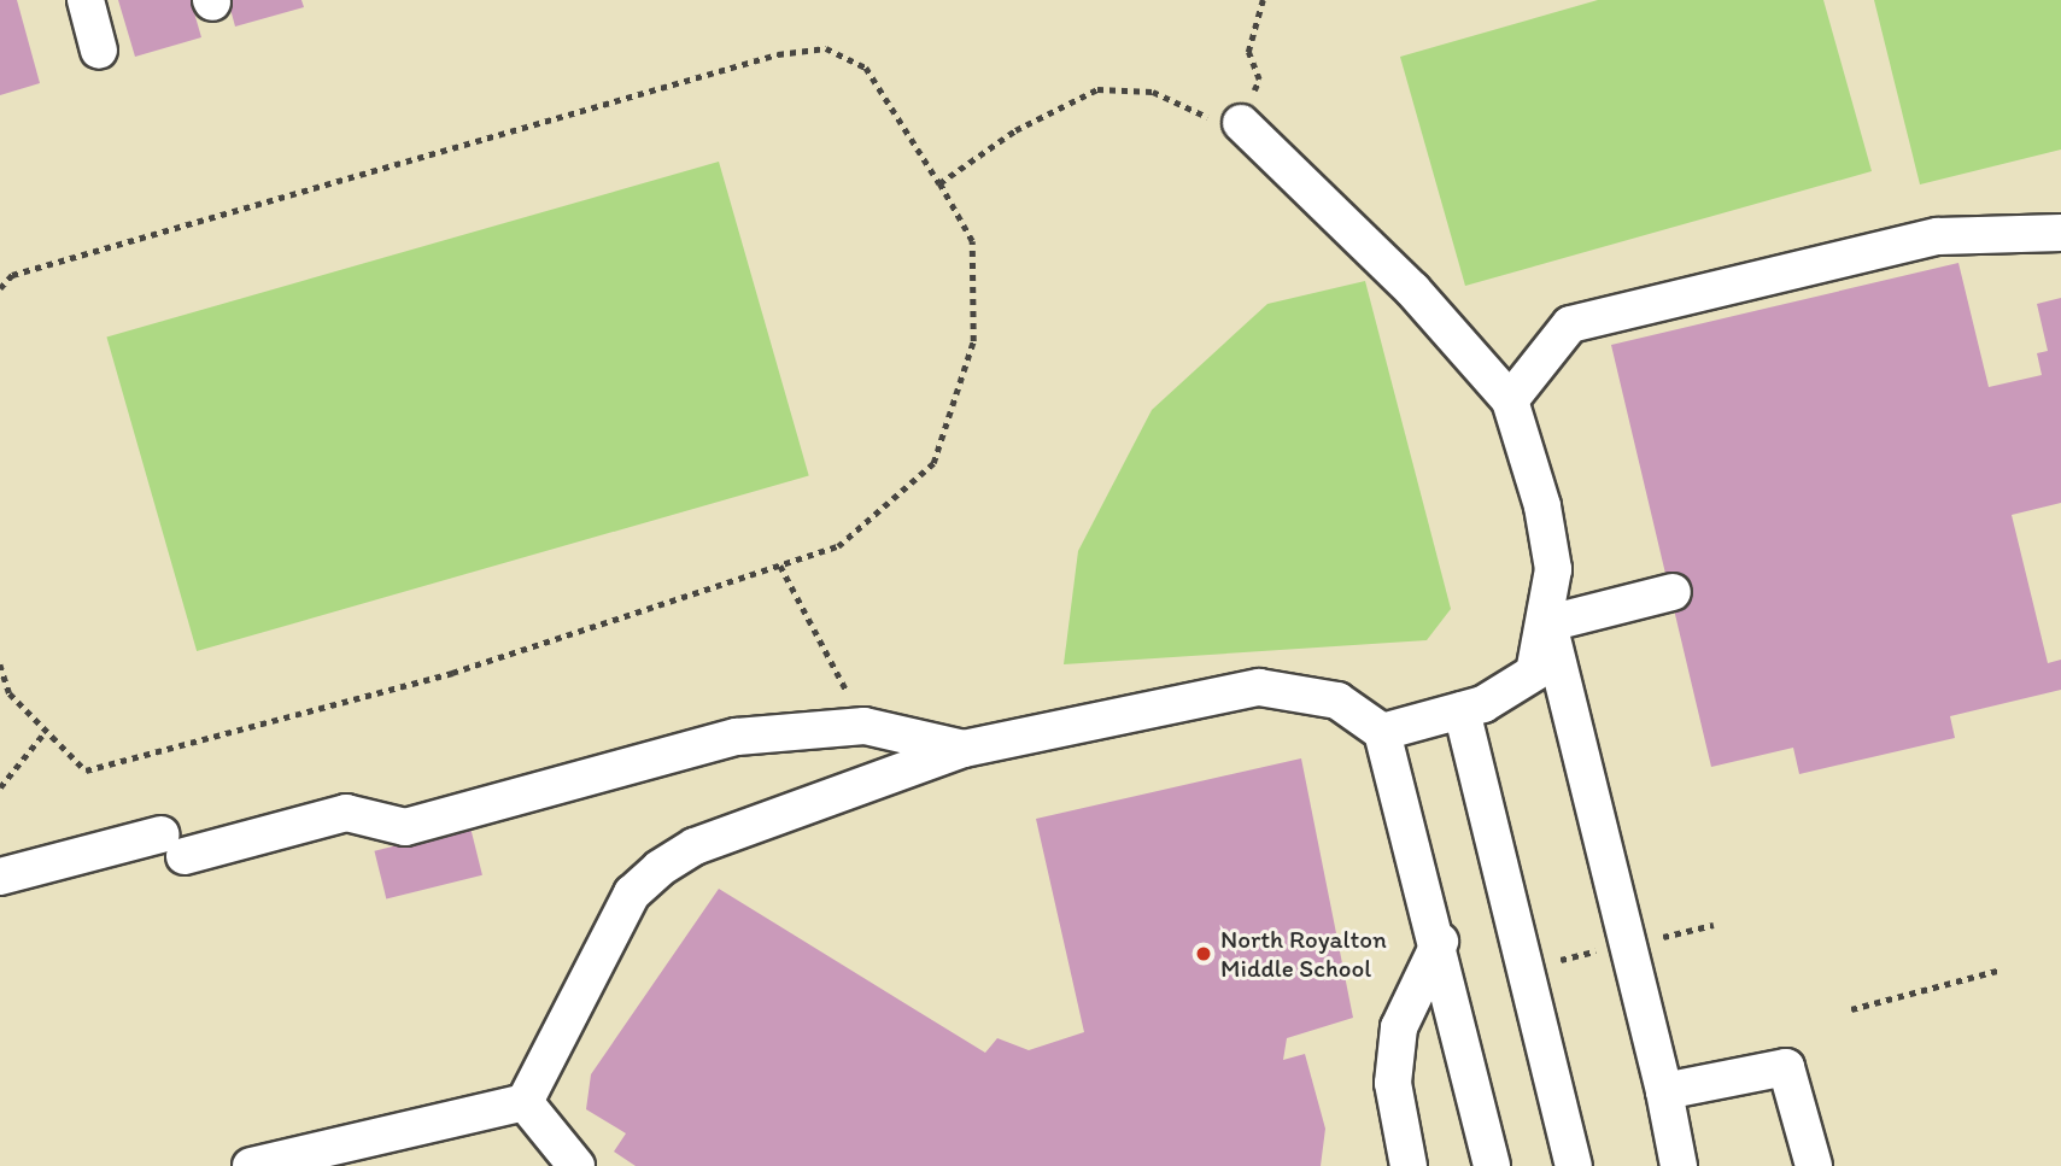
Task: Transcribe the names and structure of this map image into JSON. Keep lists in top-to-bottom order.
{
  "places": ["North Royalton Middle School"]
}
